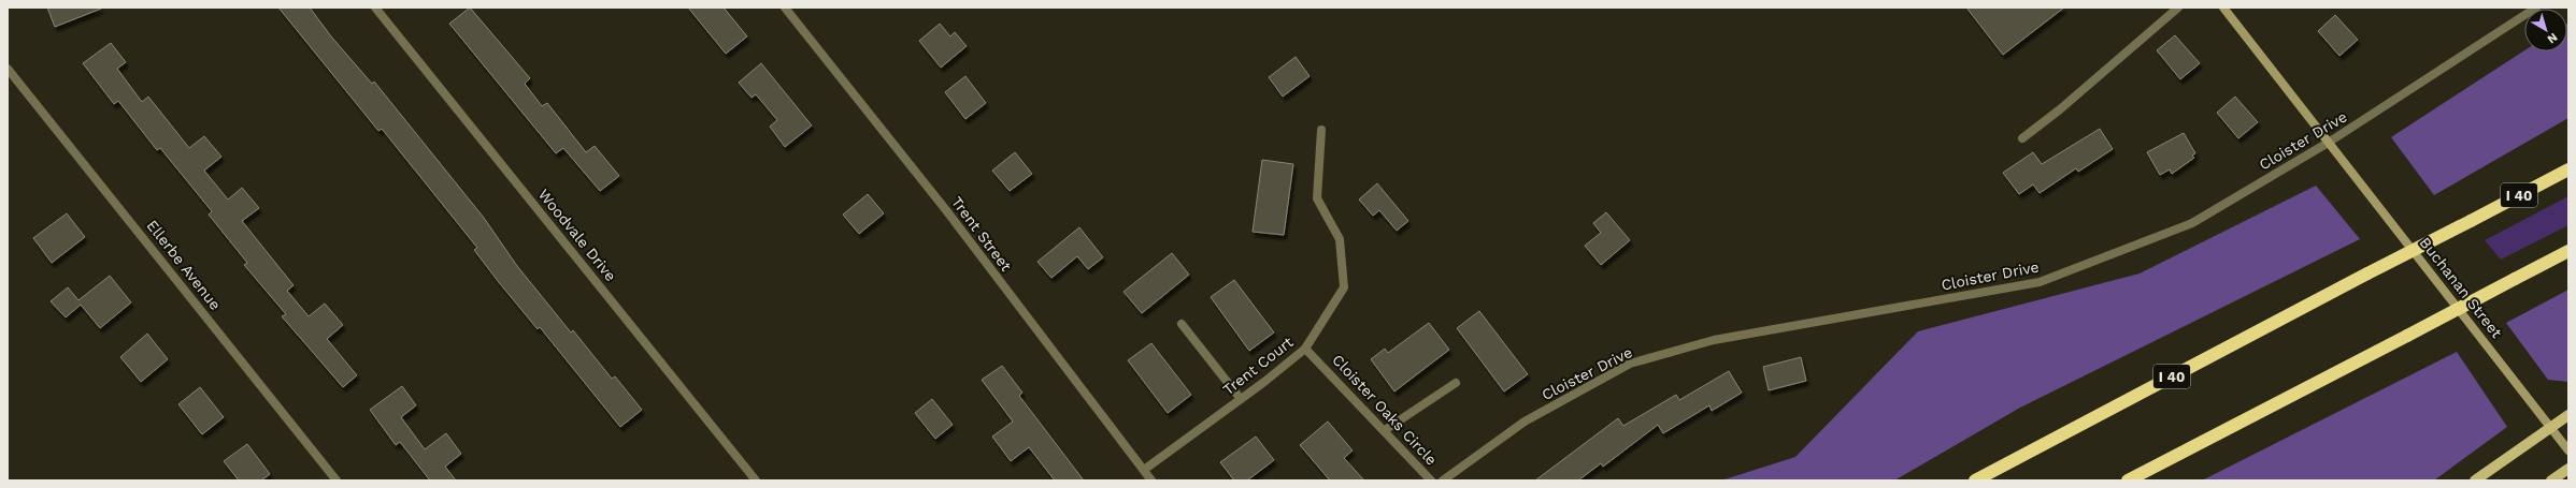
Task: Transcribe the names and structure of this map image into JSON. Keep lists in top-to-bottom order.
{
  "streets": {
    "highway": ["I 40"],
    "street": [
      "Cloister Drive",
      "Trent Street",
      "Woodvale Drive",
      "Ellerbe Avenue",
      "Buchanan Street",
      "Trent Court",
      "Cloister Oaks Circle"
    ]
  },
  "crossings": [
    ["Cloister Drive", "Buchanan Street"],
    ["Trent Street", "Trent Court"],
    ["Trent Court", "Cloister Oaks Circle"]
  ],
  "north": "bottom right"
}
